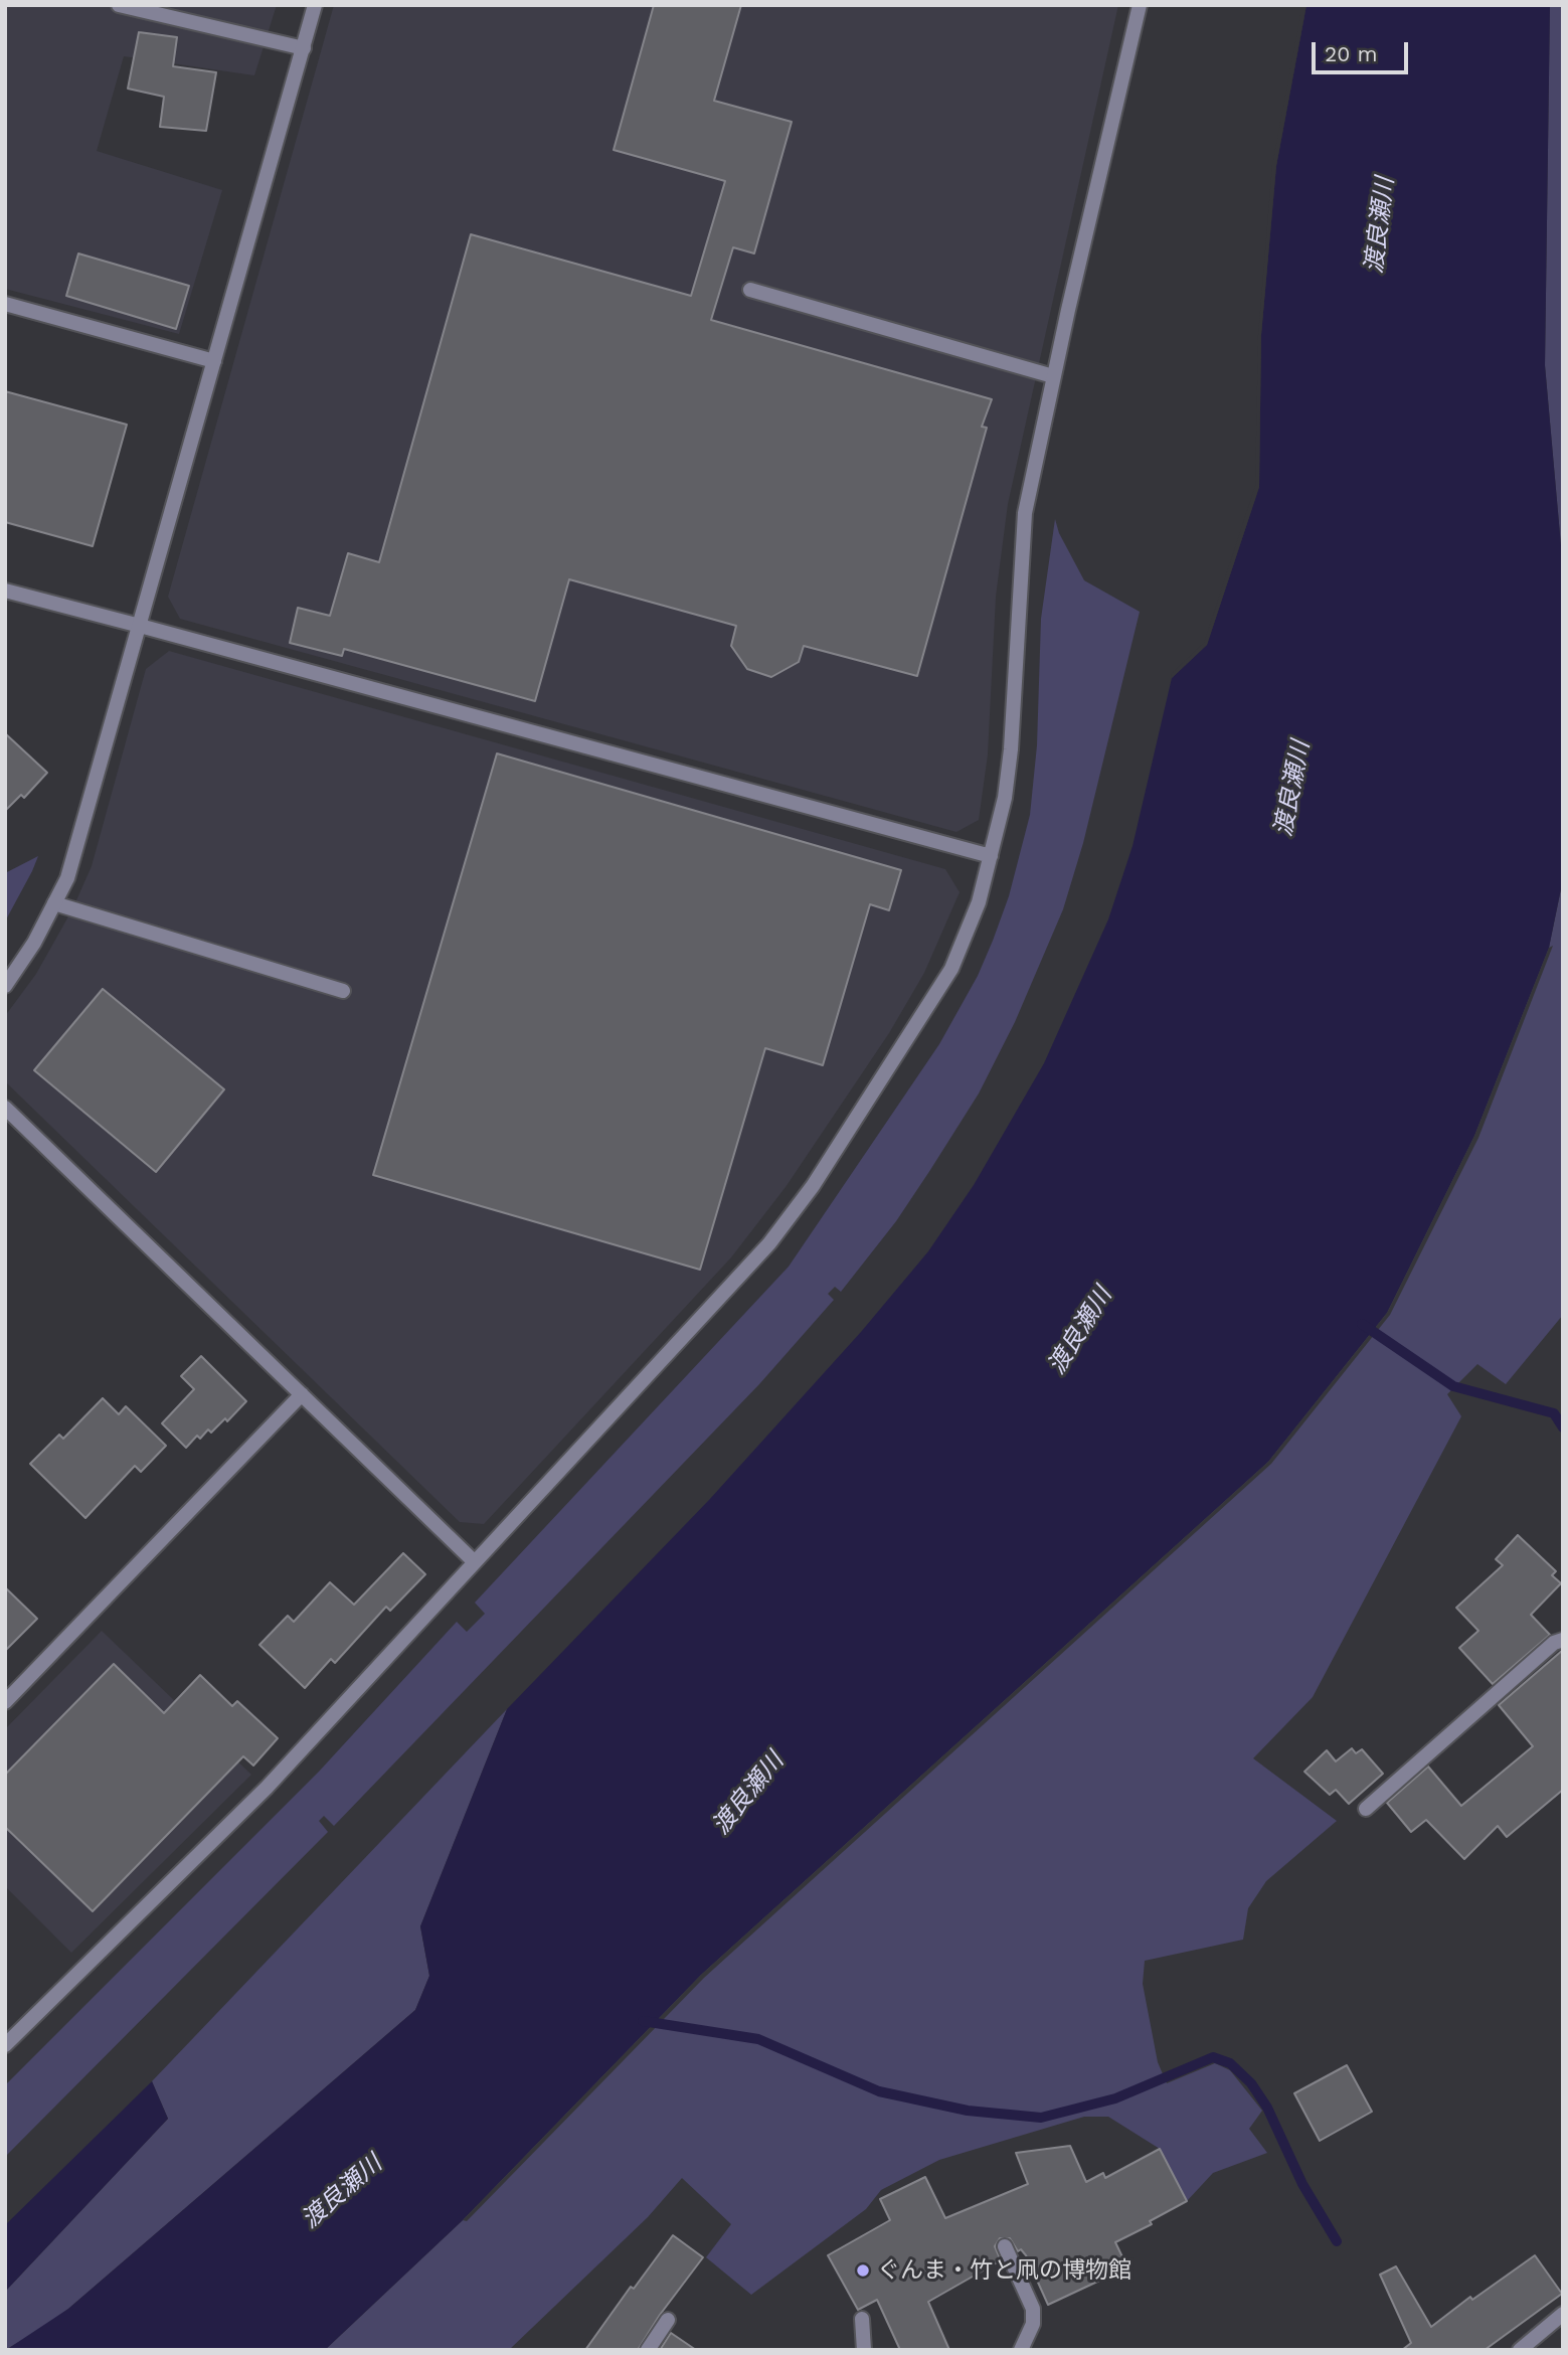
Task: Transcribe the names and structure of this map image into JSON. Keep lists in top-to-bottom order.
{
  "water": ["渡良瀬川"],
  "places": ["ぐんま・竹と凧の博物館"],
  "scale_bar": "20 m"
}
